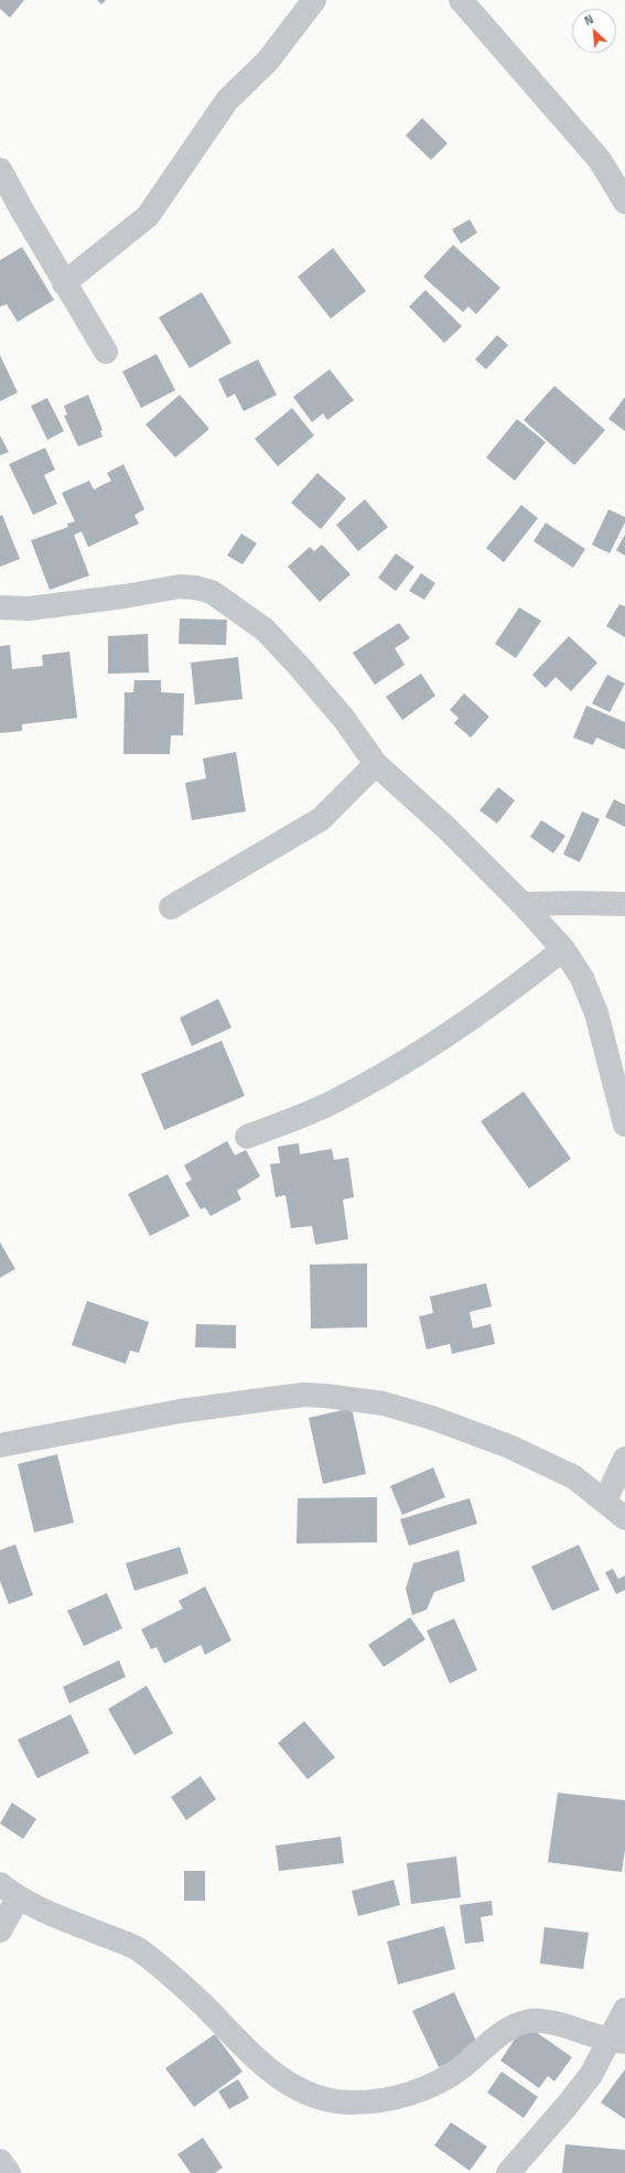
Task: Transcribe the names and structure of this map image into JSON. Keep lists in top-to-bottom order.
{
  "north": "top left"
}
